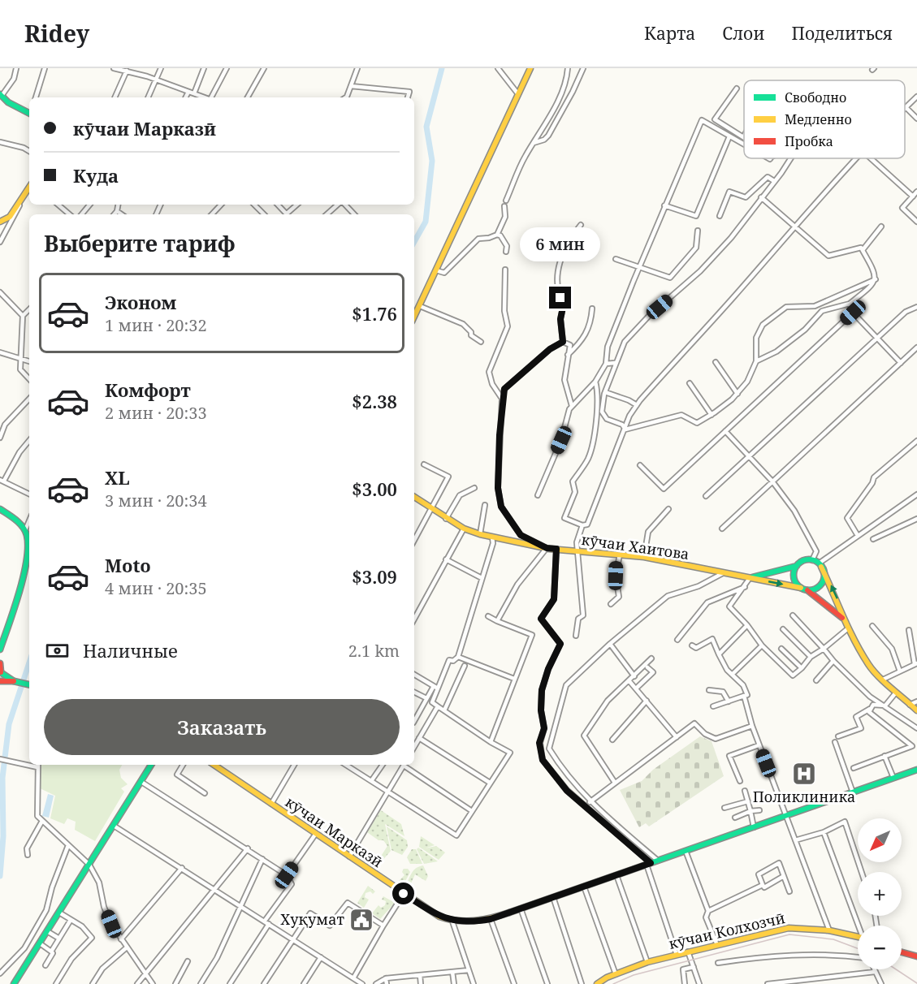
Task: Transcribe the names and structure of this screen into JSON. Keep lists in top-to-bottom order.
{
  "streets": {
    "main road": ["кӯчаи Хаитова", "кӯчаи Марказӣ", "кӯчаи Колхозчӣ"]
  },
  "places": {
    "hospital": ["Поликлиника"],
    "public building": ["Хуқумат"]
  },
  "legend": ["Свободно", "Медленно", "Пробка"],
  "north": "bottom left",
  "page": {
    "header": "Ridey",
    "nav": ["Карта", "Слои", "Поделиться"],
    "banner": ["кӯчаи Марказӣ", "Куда"],
    "heading": "Выберите тариф",
    "bubble": "6 мин",
    "list": [
      {
        "name": "Эконом",
        "note": "1 мин · 20:32",
        "value": "$1.76"
      },
      {
        "name": "Комфорт",
        "note": "2 мин · 20:33",
        "value": "$2.38"
      },
      {
        "name": "XL",
        "note": "3 мин · 20:34",
        "value": "$3.00"
      },
      {
        "name": "Moto",
        "note": "4 мин · 20:35",
        "value": "$3.09"
      }
    ],
    "pay": ["Наличные", "2.1 km"],
    "buttons": "Заказать",
    "map_buttons": ["+", "−"]
  }
}
